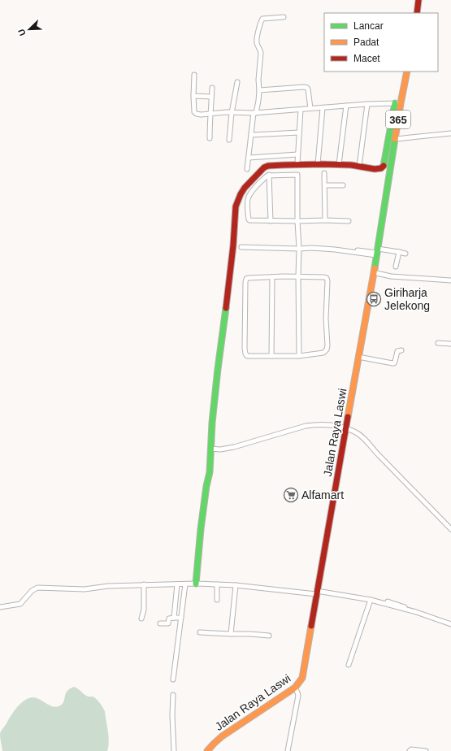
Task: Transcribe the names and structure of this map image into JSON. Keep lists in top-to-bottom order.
{
  "streets": {
    "main road": ["365", "Jalan Raya Laswi"]
  },
  "places": {
    "bus stop": ["Giriharja Jelekong"],
    "supermarket": ["Alfamart"]
  },
  "legend": ["Lancar", "Padat", "Macet"],
  "north": "bottom left"
}
